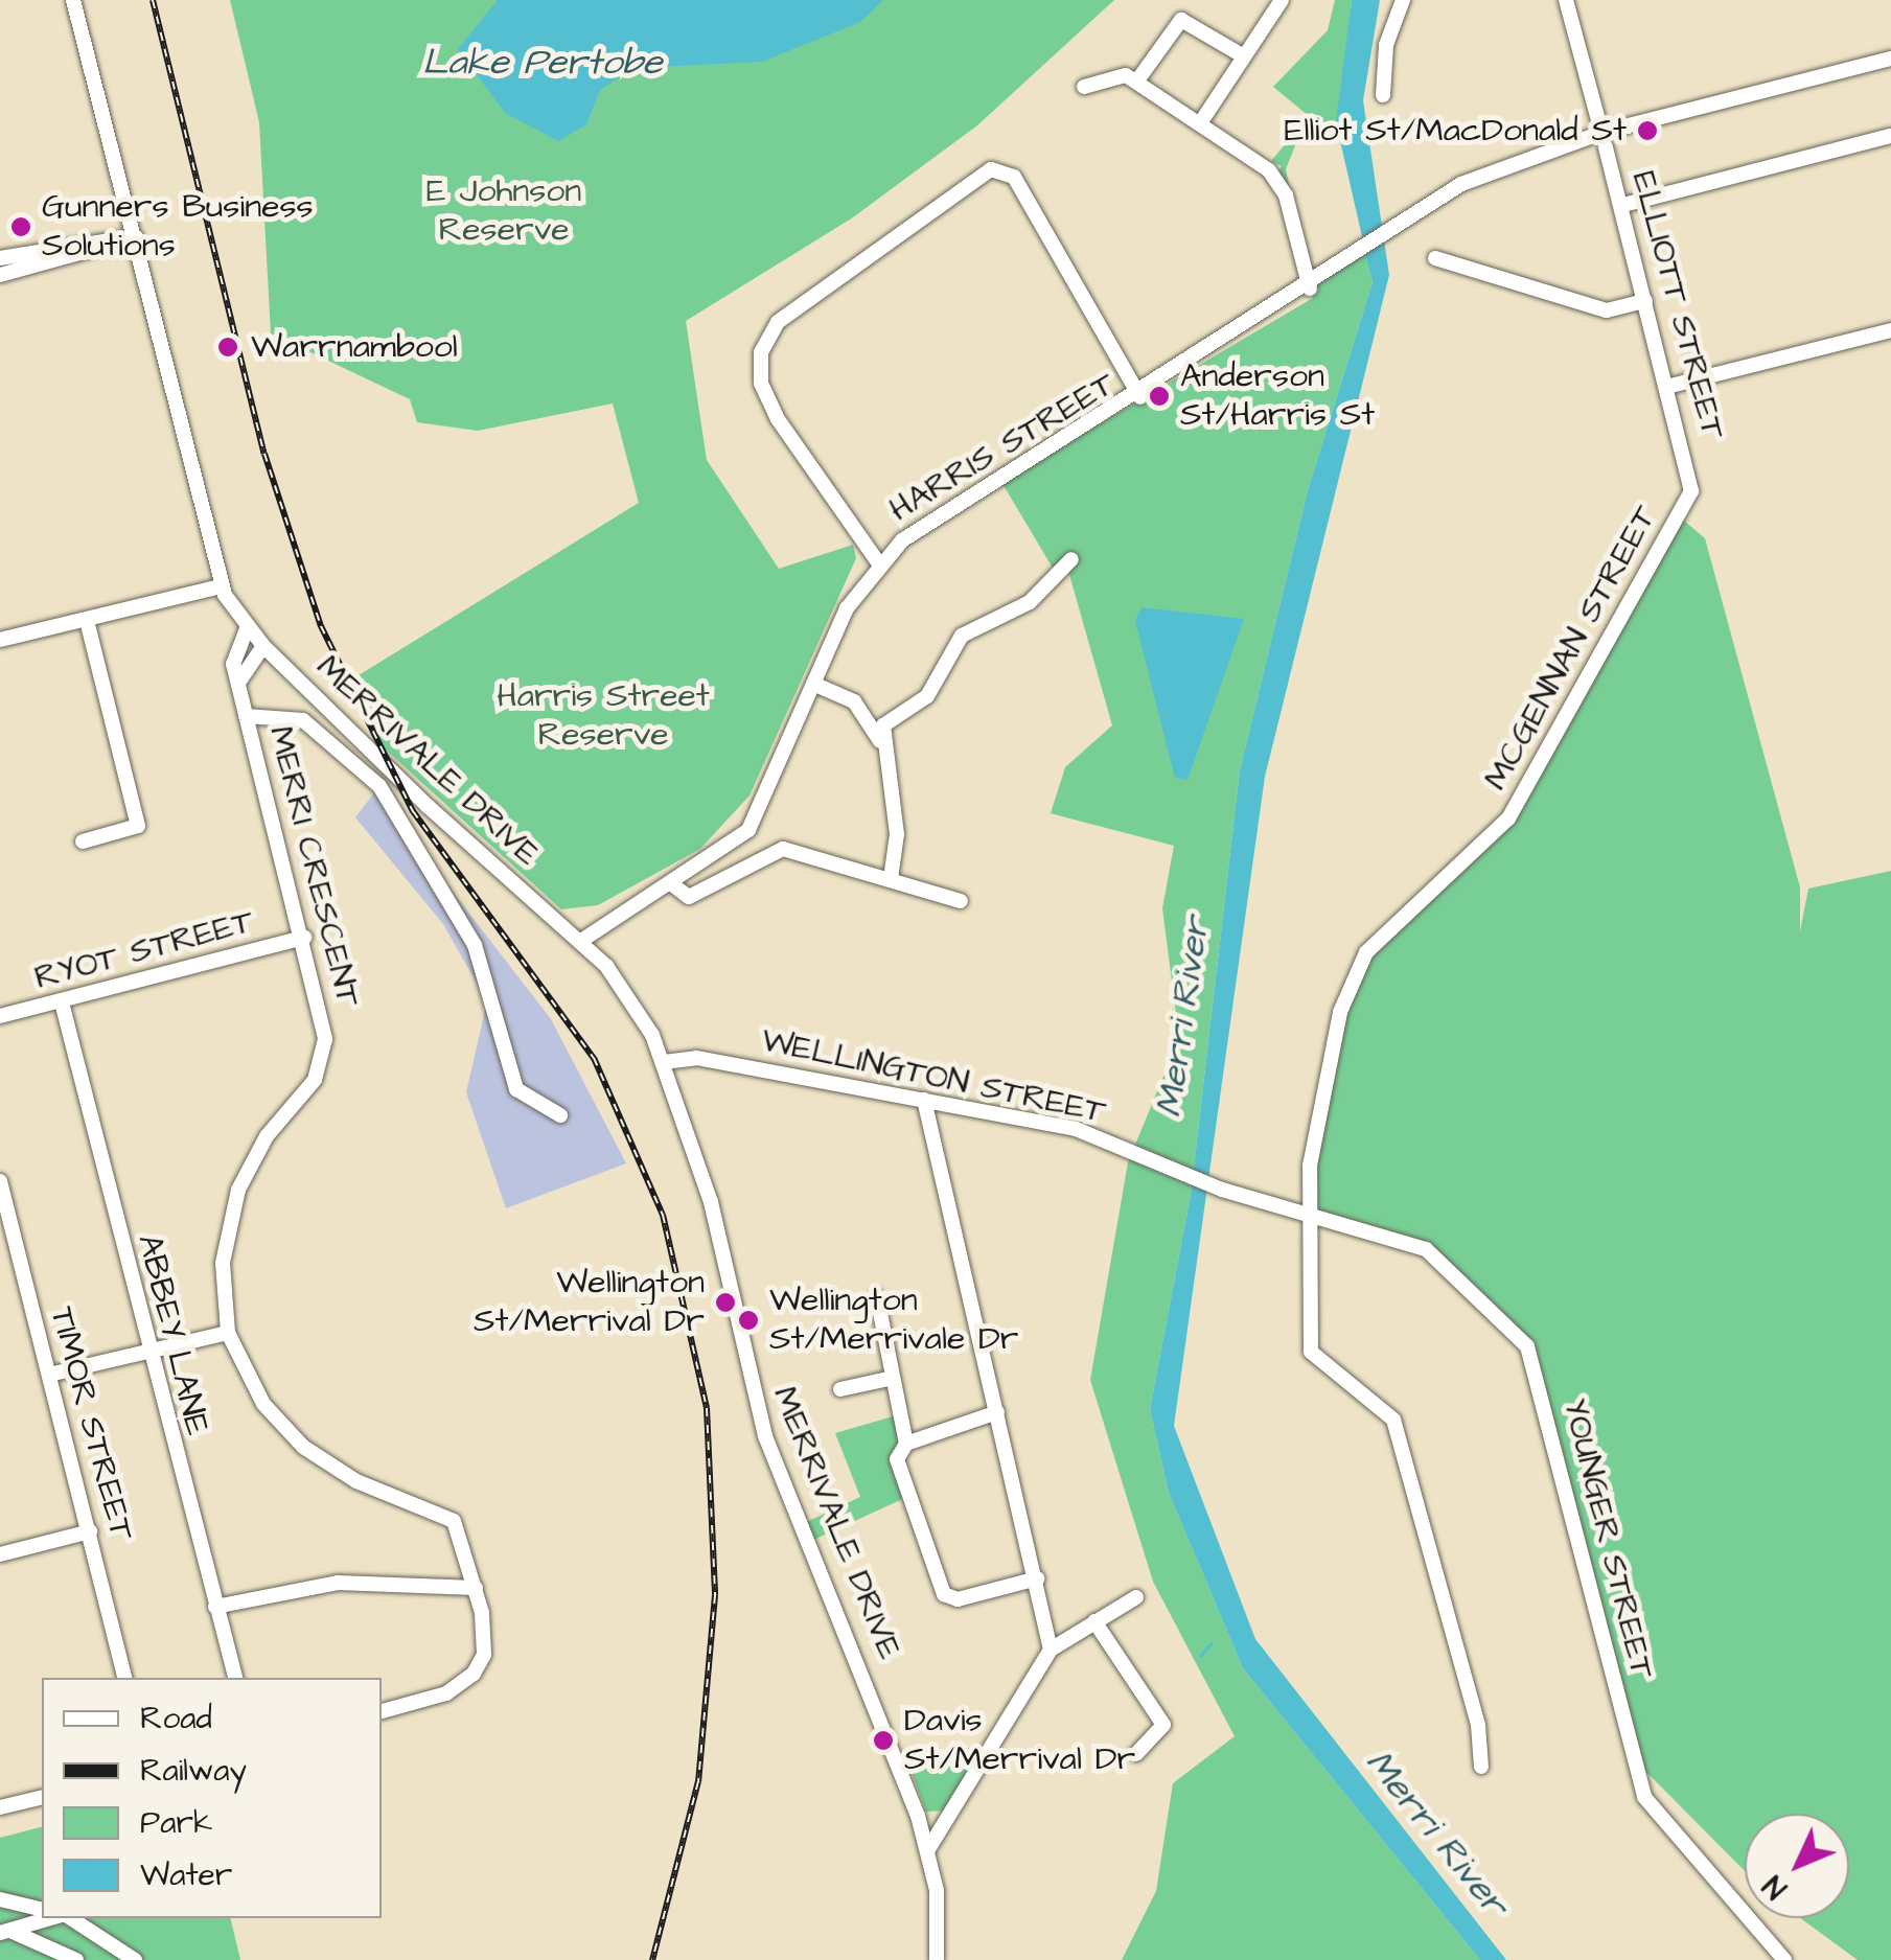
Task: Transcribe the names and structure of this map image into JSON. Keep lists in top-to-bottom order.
{
  "streets": {
    "street": [
      "ELLIOTT STREET",
      "HARRIS STREET",
      "MCGENNAN STREET",
      "MERRIVALE DRIVE",
      "MERRI CRESCENT",
      "RYOT STREET",
      "WELLINGTON STREET",
      "ABBEY LANE",
      "TIMOR STREET",
      "YOUNGER STREET"
    ]
  },
  "crossings": [
    ["ELLIOTT STREET", "MCGENNAN STREET"],
    ["HARRIS STREET", "MERRIVALE DRIVE"],
    ["MCGENNAN STREET", "WELLINGTON STREET"],
    ["MCGENNAN STREET", "YOUNGER STREET"],
    ["MERRIVALE DRIVE", "MERRI CRESCENT"],
    ["MERRIVALE DRIVE", "WELLINGTON STREET"],
    ["MERRI CRESCENT", "RYOT STREET"],
    ["RYOT STREET", "ABBEY LANE"],
    ["WELLINGTON STREET", "YOUNGER STREET"]
  ],
  "water": ["Lake Pertobe", "Merri River"],
  "parks": ["E Johnson Reserve", "Harris Street Reserve"],
  "places": [
    "Elliot St/MacDonald St",
    "Gunners Business Solutions",
    "Warrnambool",
    "Anderson St/Harris St",
    "Wellington St/Merrival Dr",
    "Wellington St/Merrivale Dr",
    "Davis St/Merrival Dr"
  ],
  "legend": [
    "Road",
    "Railway",
    "Park",
    "Water"
  ],
  "north": "bottom left"
}
